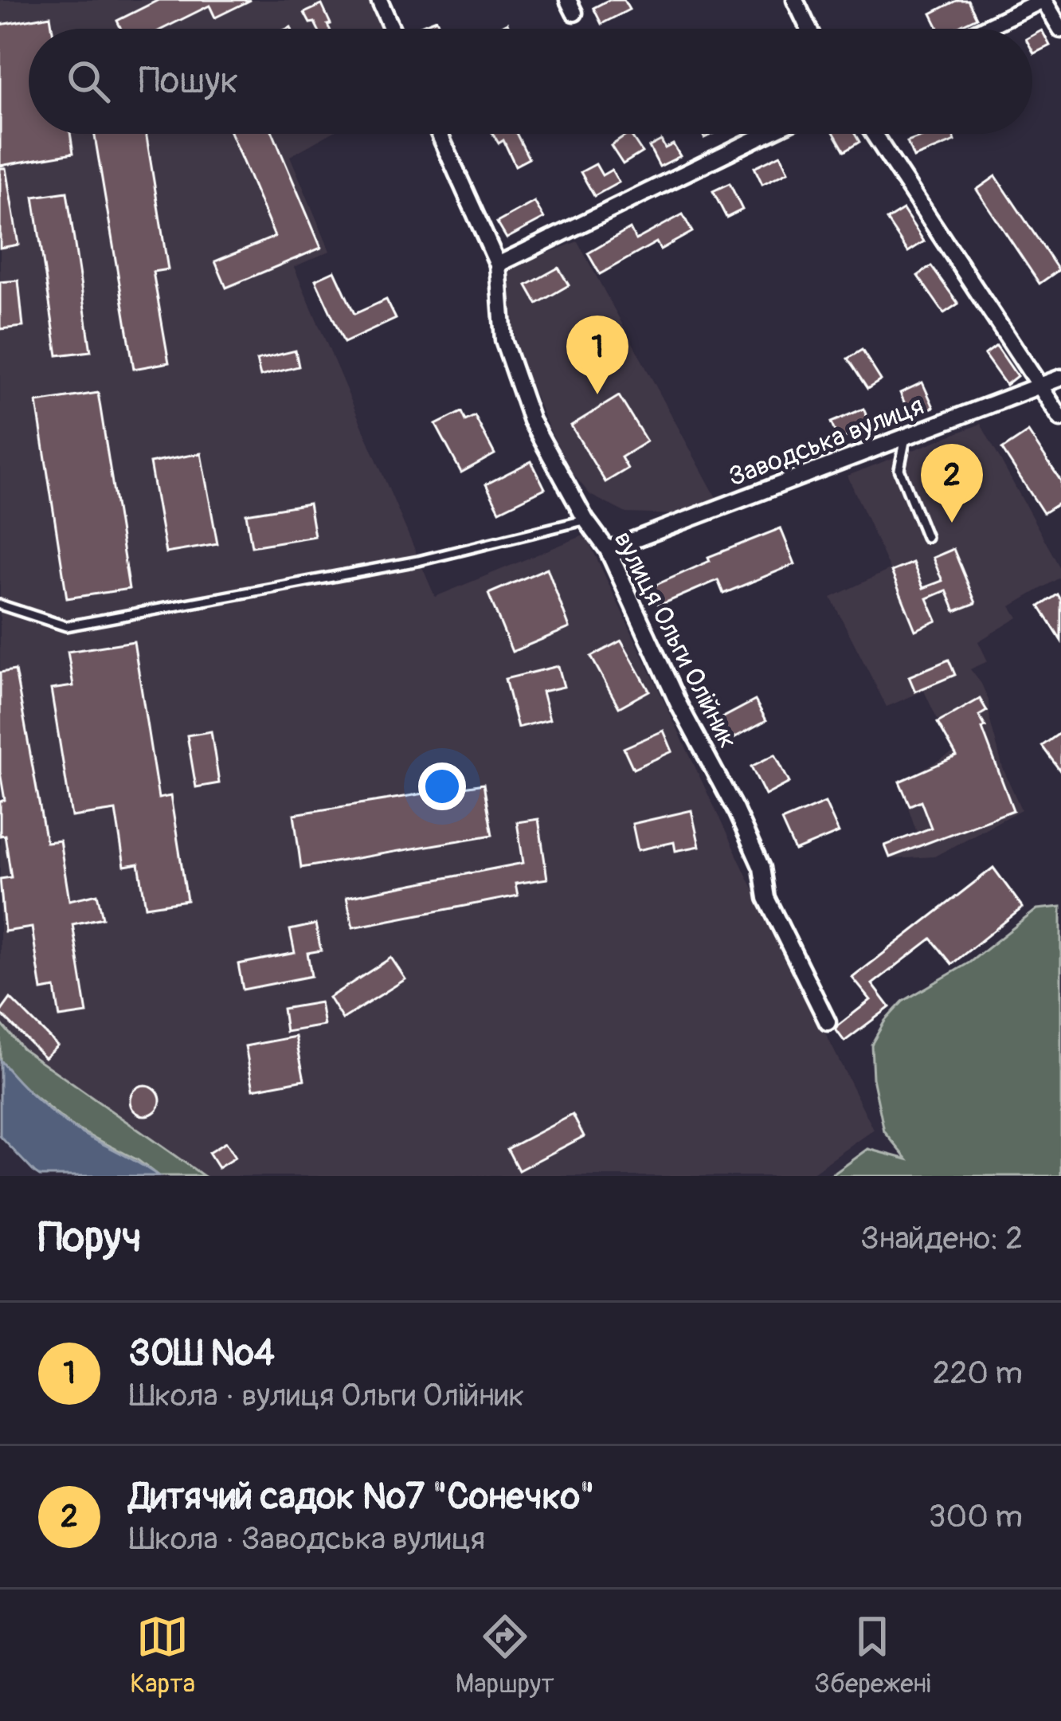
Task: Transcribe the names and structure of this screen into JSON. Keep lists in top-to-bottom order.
{
  "streets": {
    "street": ["Заводська вулиця", "вулиця Ольги Олійник"]
  },
  "crossings": [
    ["Заводська вулиця", "вулиця Ольги Олійник"]
  ],
  "page": {
    "search": "Пошук",
    "pins": ["1", "2"],
    "heading": ["Поруч", "Знайдено: 2"],
    "list": [
      {
        "mark": "1",
        "name": "ЗОШ №4",
        "note": "Школа · вулиця Ольги Олійник",
        "value": "220 m"
      },
      {
        "mark": "2",
        "name": "Дитячий садок №7 \"Сонечко\"",
        "note": "Школа · Заводська вулиця",
        "value": "300 m"
      }
    ],
    "nav": ["Карта", "Маршрут", "Збережені"]
  }
}
